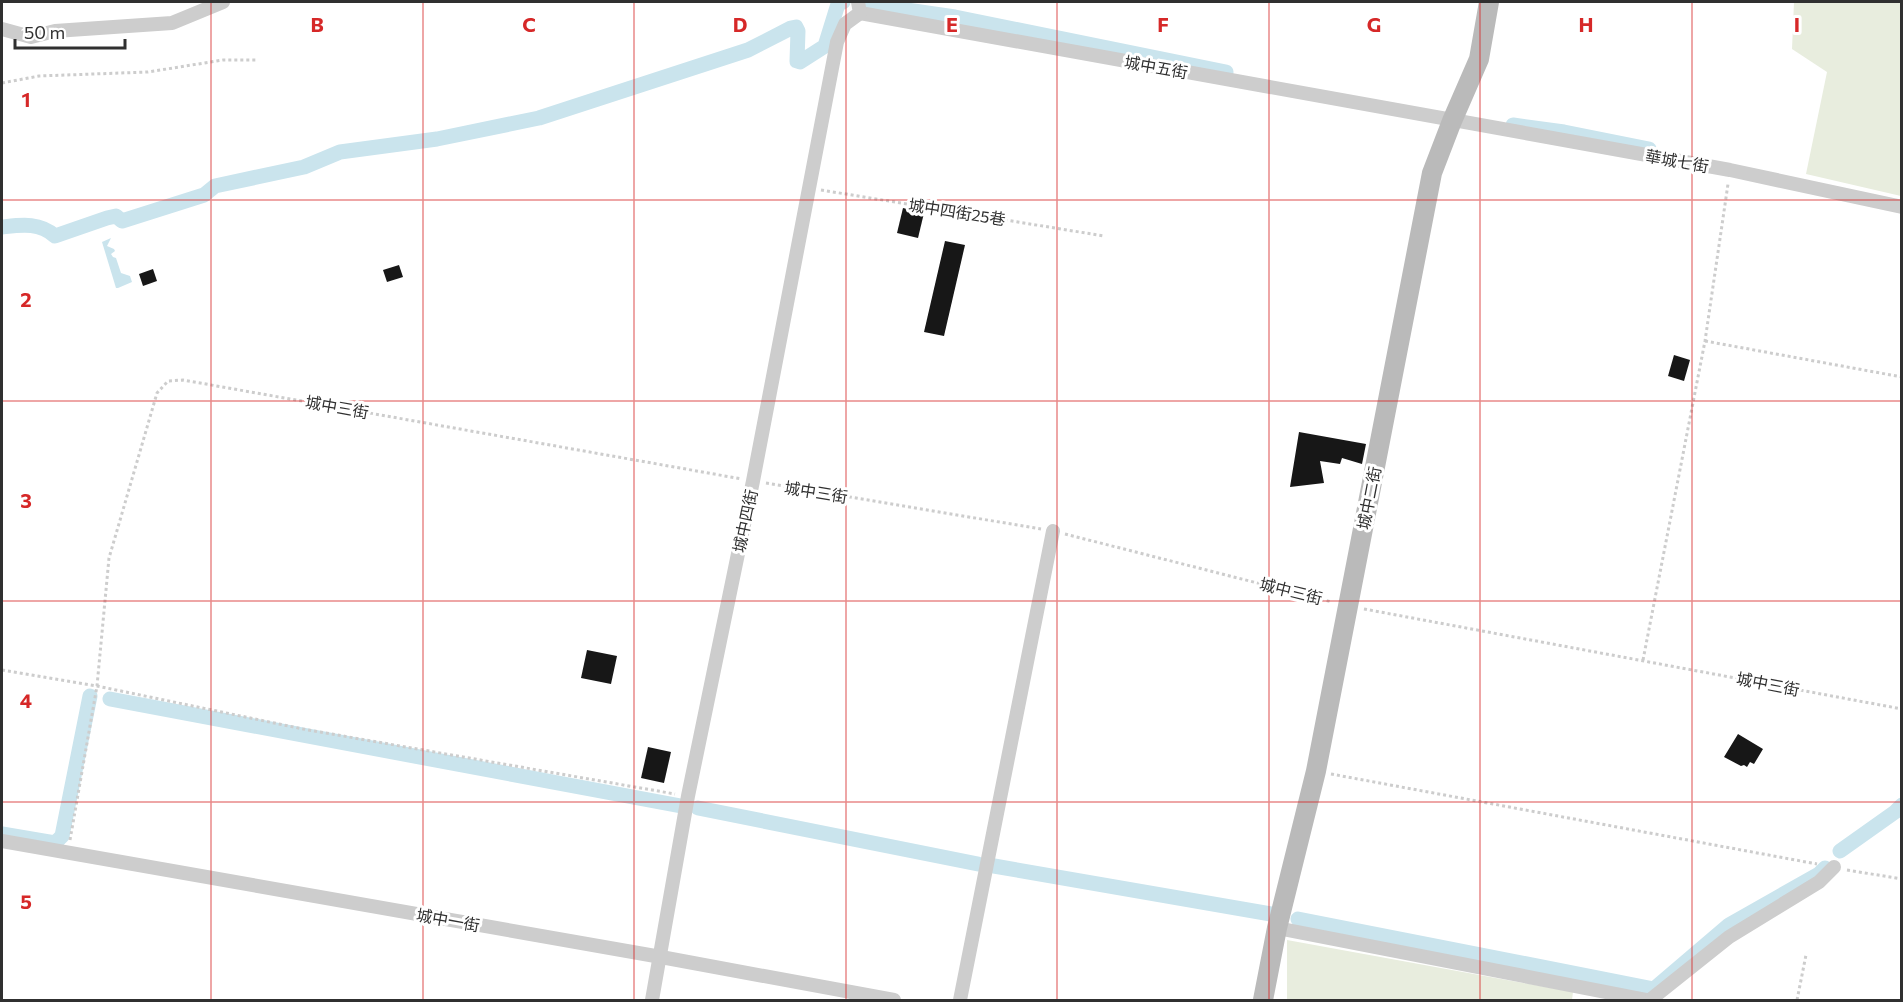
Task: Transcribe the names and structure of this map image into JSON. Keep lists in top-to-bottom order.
{
  "streets": {
    "street": [
      "城中五街",
      "華城七街",
      "城中二街",
      "城中四街",
      "城中一街"
    ],
    "path": ["城中四街25巷", "城中三街"]
  },
  "crossings": [
    ["城中五街", "華城七街"],
    ["城中五街", "城中二街"],
    ["城中五街", "城中四街"],
    ["華城七街", "城中二街"],
    ["城中四街25巷", "城中四街"],
    ["城中三街", "城中二街"],
    ["城中三街", "城中四街"],
    ["城中三街", "城中一街"],
    ["城中四街", "城中一街"]
  ],
  "scale_bar": "50 m",
  "grid": {
    "columns": [
      "B",
      "C",
      "D",
      "E",
      "F",
      "G",
      "H",
      "I"
    ],
    "rows": [
      "1",
      "2",
      "3",
      "4",
      "5"
    ]
  }
}
